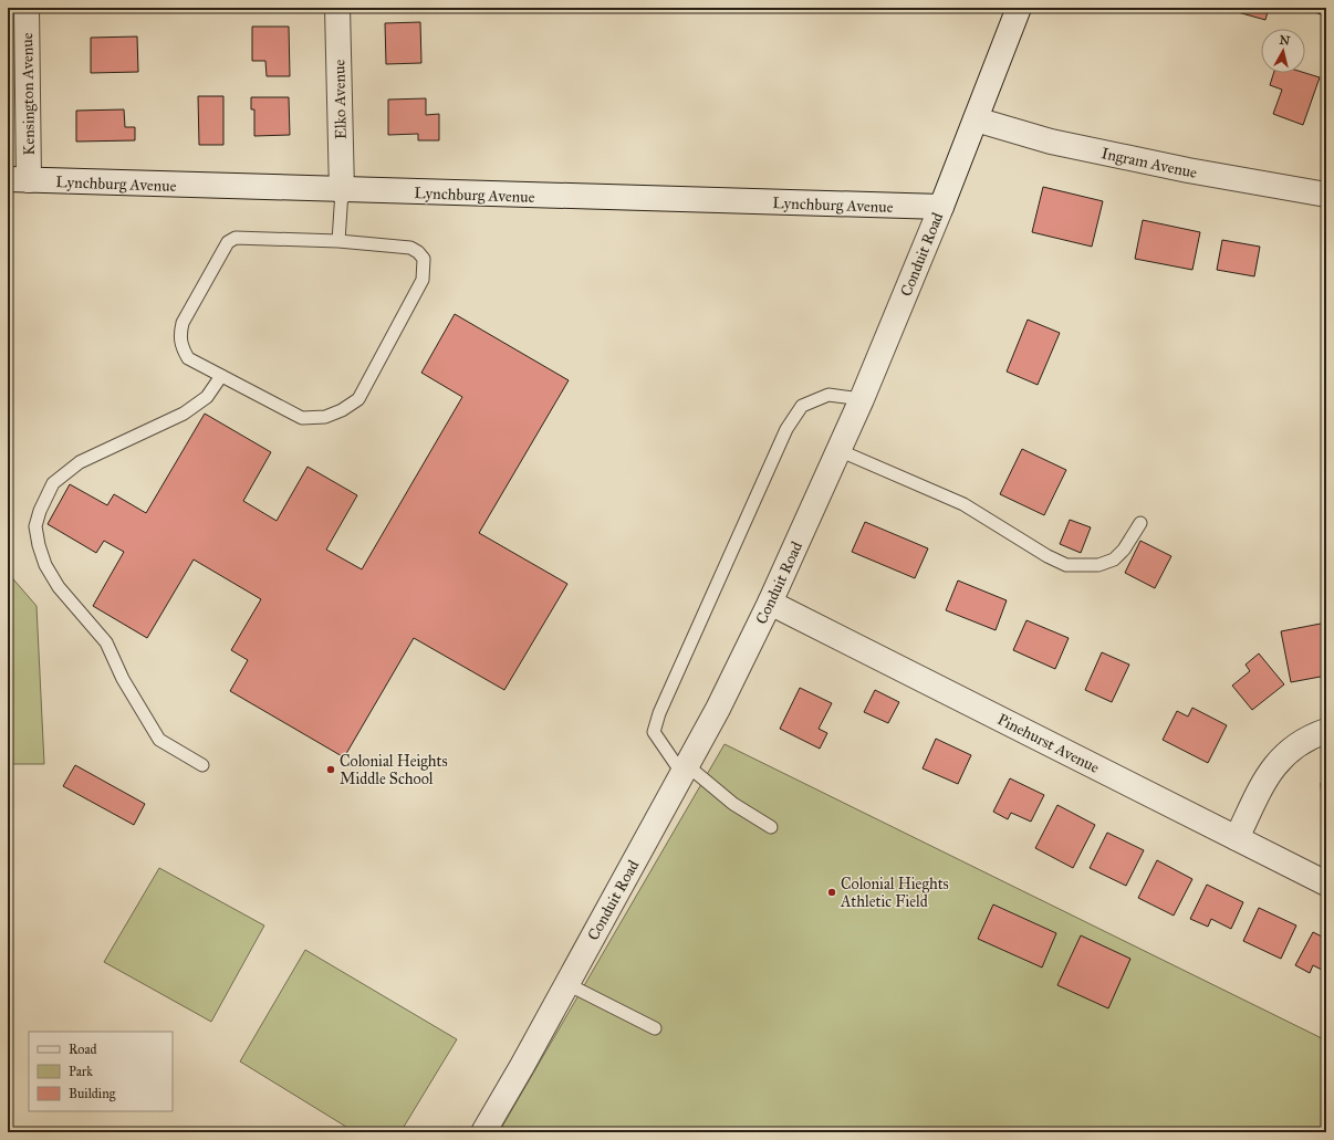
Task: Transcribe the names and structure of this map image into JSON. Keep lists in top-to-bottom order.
{
  "streets": {
    "street": [
      "Kensington Avenue",
      "Elko Avenue",
      "Ingram Avenue",
      "Lynchburg Avenue",
      "Conduit Road",
      "Pinehurst Avenue"
    ]
  },
  "crossings": [
    ["Kensington Avenue", "Lynchburg Avenue"],
    ["Elko Avenue", "Lynchburg Avenue"],
    ["Ingram Avenue", "Conduit Road"],
    ["Lynchburg Avenue", "Conduit Road"],
    ["Conduit Road", "Pinehurst Avenue"]
  ],
  "places": ["Colonial Heights Middle School", "Colonial Hieghts Athletic Field"],
  "legend": ["Road", "Park", "Building"],
  "north": "top"
}
